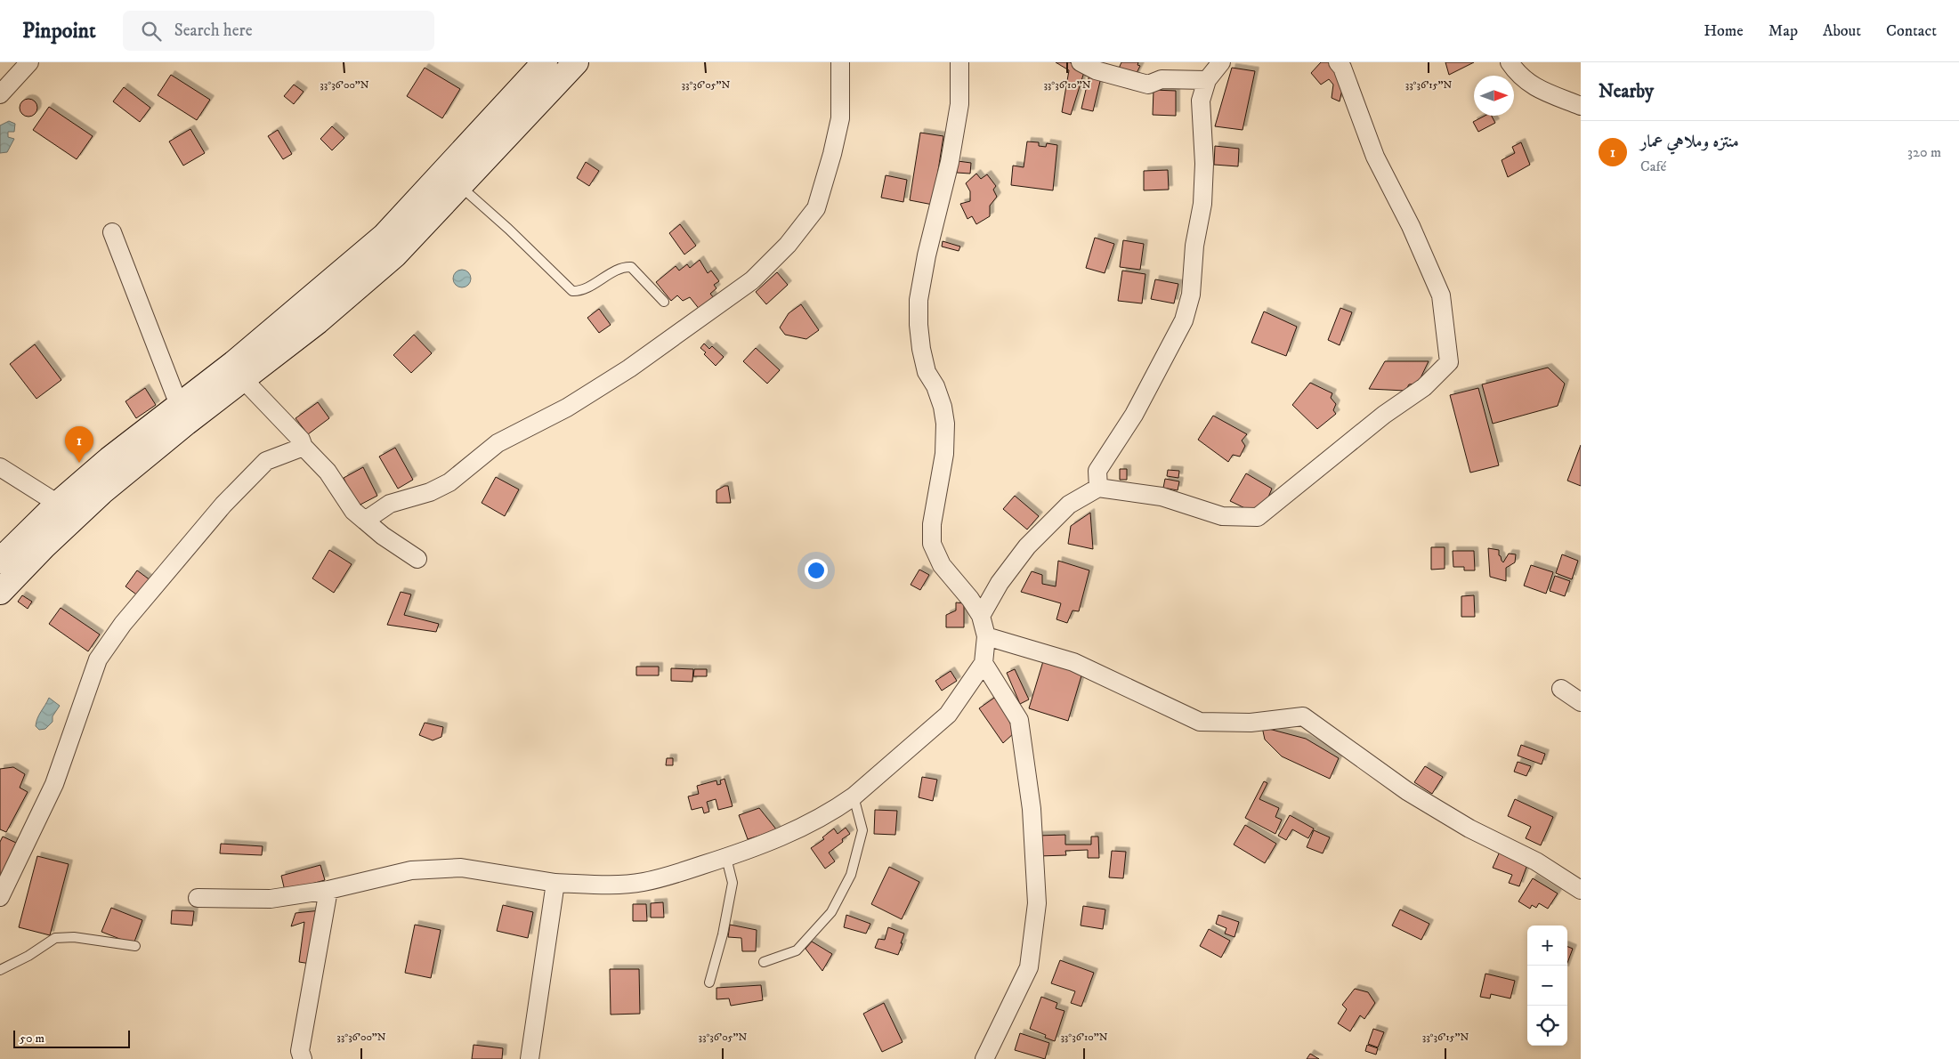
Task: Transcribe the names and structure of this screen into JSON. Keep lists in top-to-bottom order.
{
  "scale_bar": "50 m",
  "north": "right",
  "page": {
    "header": "Pinpoint",
    "search": "Search here",
    "nav": [
      "Home",
      "Map",
      "About",
      "Contact"
    ],
    "heading": "Nearby",
    "list": [
      {
        "mark": "1",
        "name": "منتزه وملاهي عمار",
        "note": "Café",
        "value": "320 m"
      }
    ],
    "pins": "1",
    "map_buttons": ["+", "−"],
    "scale": "50 m"
  },
  "coordinates": [
    "33°36'00\"N",
    "33°36'05\"N",
    "33°36'10\"N",
    "33°36'15\"N"
  ]
}
